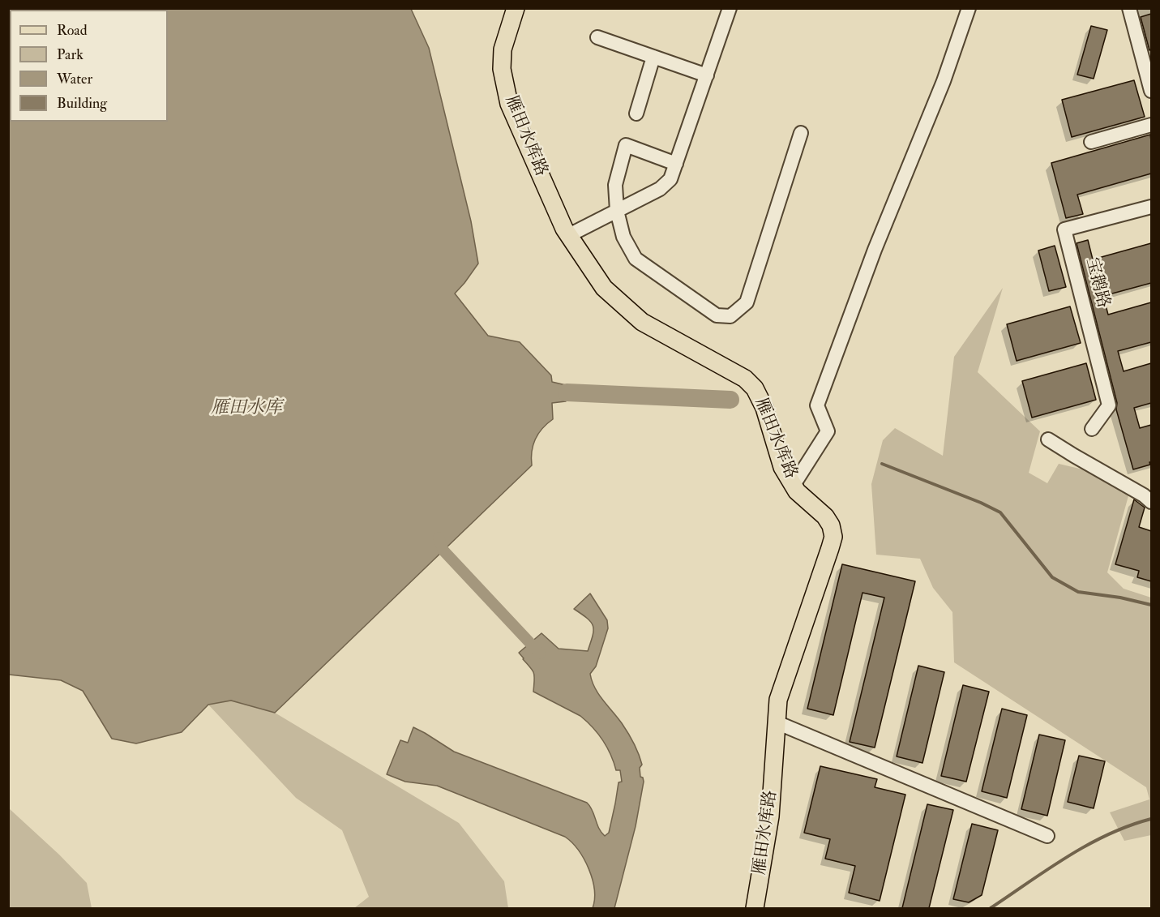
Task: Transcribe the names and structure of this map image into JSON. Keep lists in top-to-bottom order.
{
  "streets": {
    "main road": ["雁田水库路"],
    "lane": ["宝鹅路"]
  },
  "water": ["雁田水库"],
  "legend": [
    "Road",
    "Park",
    "Water",
    "Building"
  ]
}
